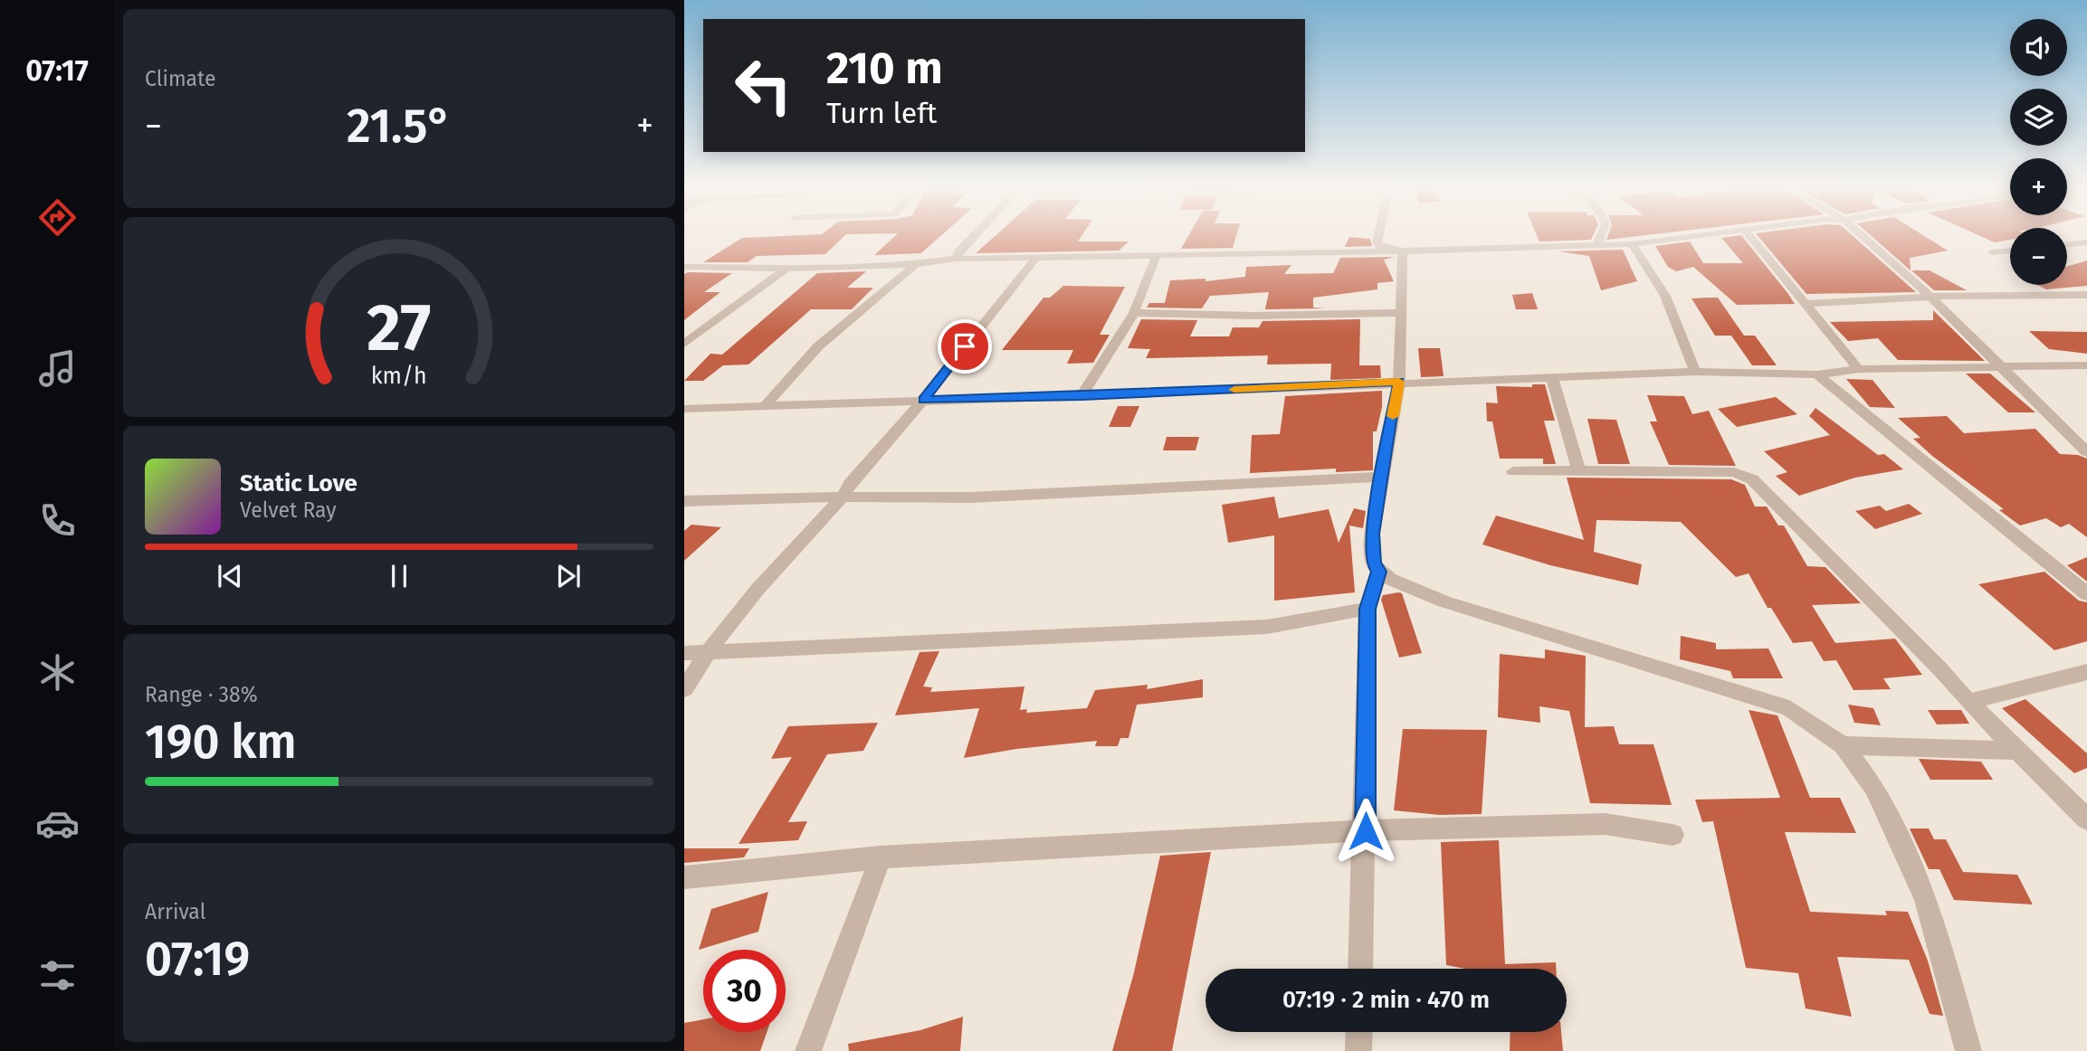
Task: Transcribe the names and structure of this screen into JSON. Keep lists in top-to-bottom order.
{
  "page": {
    "tabs": "07:17",
    "tile": [
      "Climate",
      ["Range · 38%", "190 km"],
      ["Arrival", "07:19"]
    ],
    "map_buttons": ["+", "−"],
    "turn": ["210 m", "Turn left"],
    "heat": ["−", "21.5°", "+"],
    "song": ["Static Love", "Velvet Ray"],
    "limit": "30",
    "trip": "07:19 · 2 min · 470 m",
    "gauge": ["27", "km/h"]
  }
}
